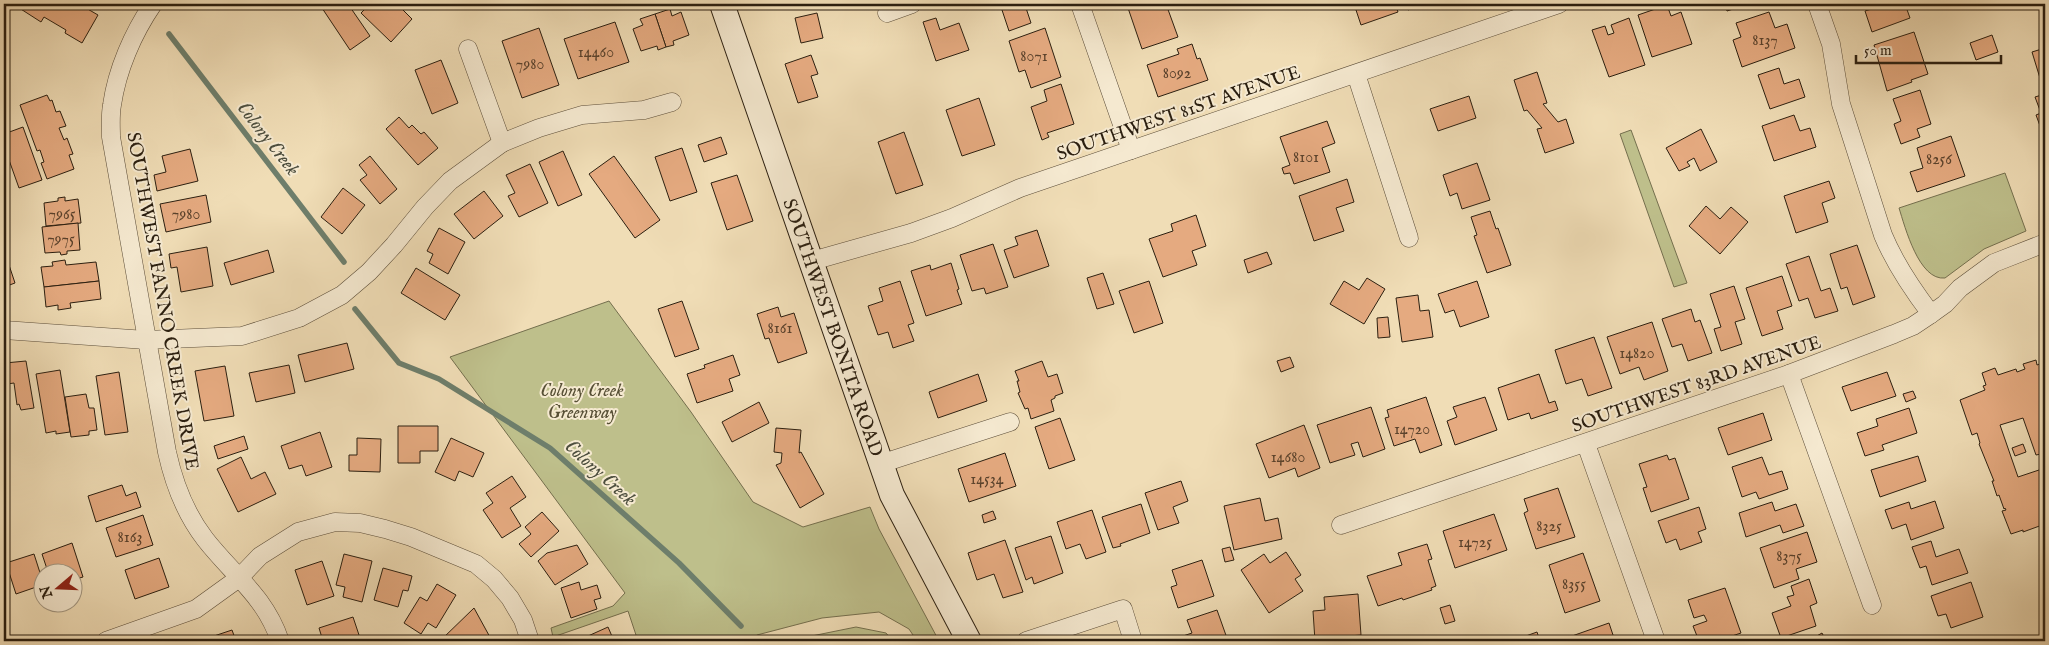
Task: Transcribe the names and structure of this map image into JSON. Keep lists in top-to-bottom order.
{
  "streets": {
    "main road": ["SOUTHWEST BONITA ROAD"],
    "street": ["SOUTHWEST 81ST AVENUE", "SOUTHWEST FANNO CREEK DRIVE", "SOUTHWEST 83RD AVENUE"]
  },
  "crossings": [
    ["SOUTHWEST 81ST AVENUE", "SOUTHWEST BONITA ROAD"]
  ],
  "water": ["Colony Creek"],
  "parks": ["Colony Creek Greenway"],
  "house_numbers": [
    "8137",
    "14460",
    "8071",
    "7980",
    "8092",
    "8101",
    "8256",
    "7965",
    "7980",
    "7975",
    "8161",
    "14820",
    "14720",
    "14680",
    "14534",
    "8325",
    "8163",
    "14725",
    "8375",
    "8355"
  ],
  "scale_bar": "50 m",
  "north": "left"
}
